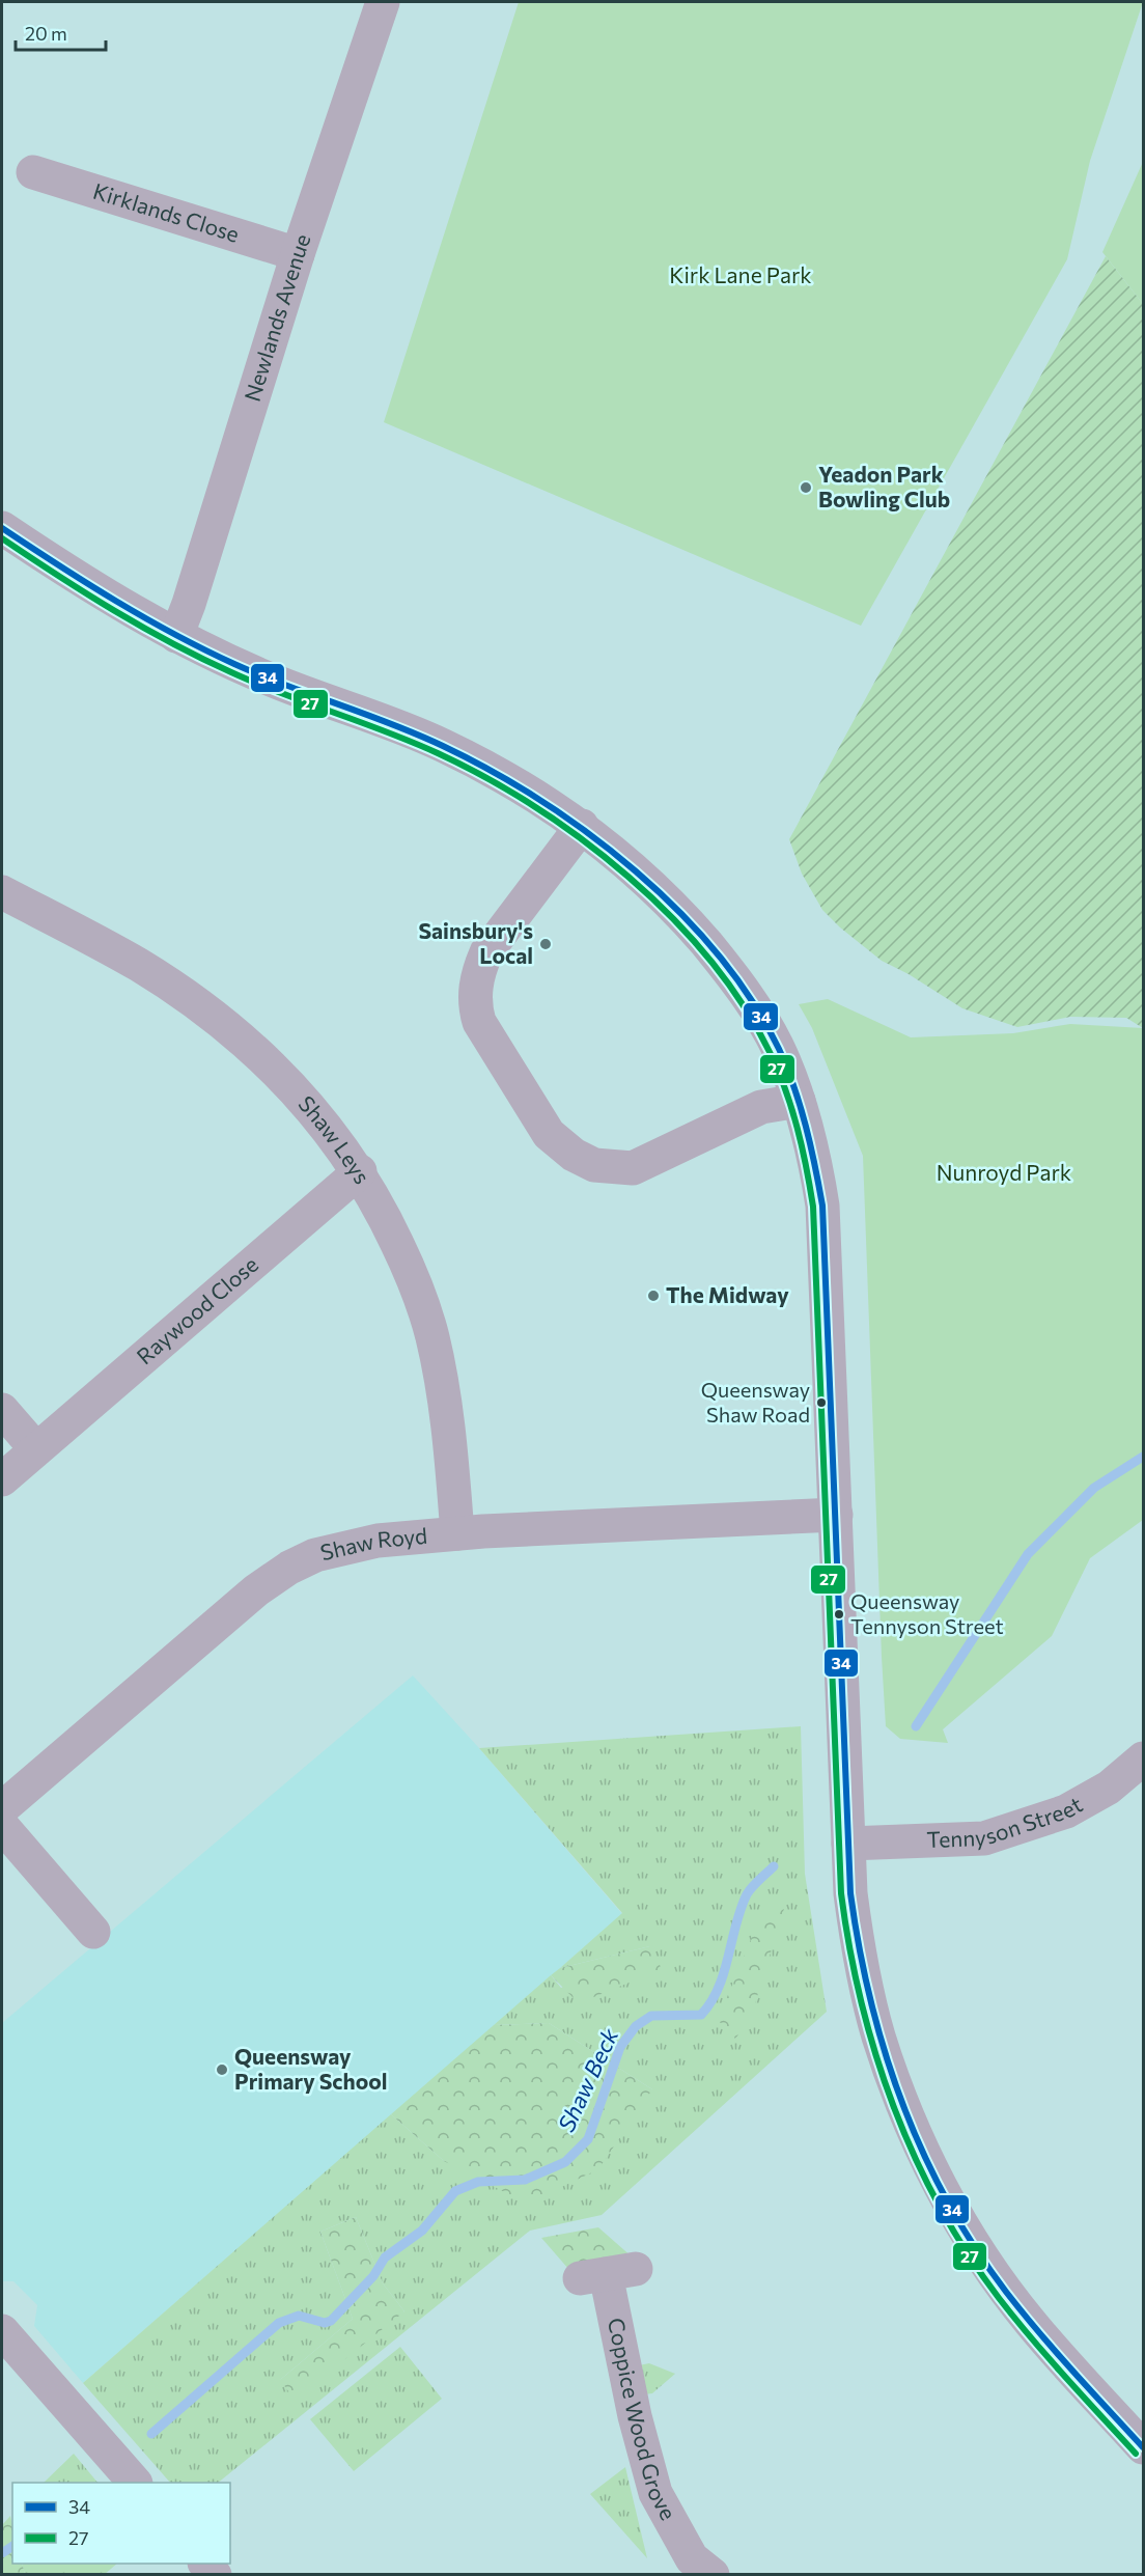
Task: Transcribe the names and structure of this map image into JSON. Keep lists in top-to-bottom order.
{
  "streets": {
    "street": [
      "Kirklands Close",
      "Newlands Avenue",
      "Shaw Leys",
      "Raywood Close",
      "Shaw Royd",
      "Tennyson Street",
      "Coppice Wood Grove"
    ]
  },
  "crossings": [
    ["Kirklands Close", "Newlands Avenue"],
    ["Shaw Leys", "Raywood Close"],
    ["Shaw Leys", "Shaw Royd"]
  ],
  "water": ["Shaw Beck"],
  "parks": ["Kirk Lane Park", "Nunroyd Park"],
  "places": [
    "Yeadon Park Bowling Club",
    "Sainsbury's Local",
    "The Midway",
    "Queensway Shaw Road",
    "Queensway Tennyson Street",
    "Queensway Primary School"
  ],
  "lines": ["transit line 34", "transit line 27"],
  "legend": ["34", "27"],
  "scale_bar": "20 m"
}
